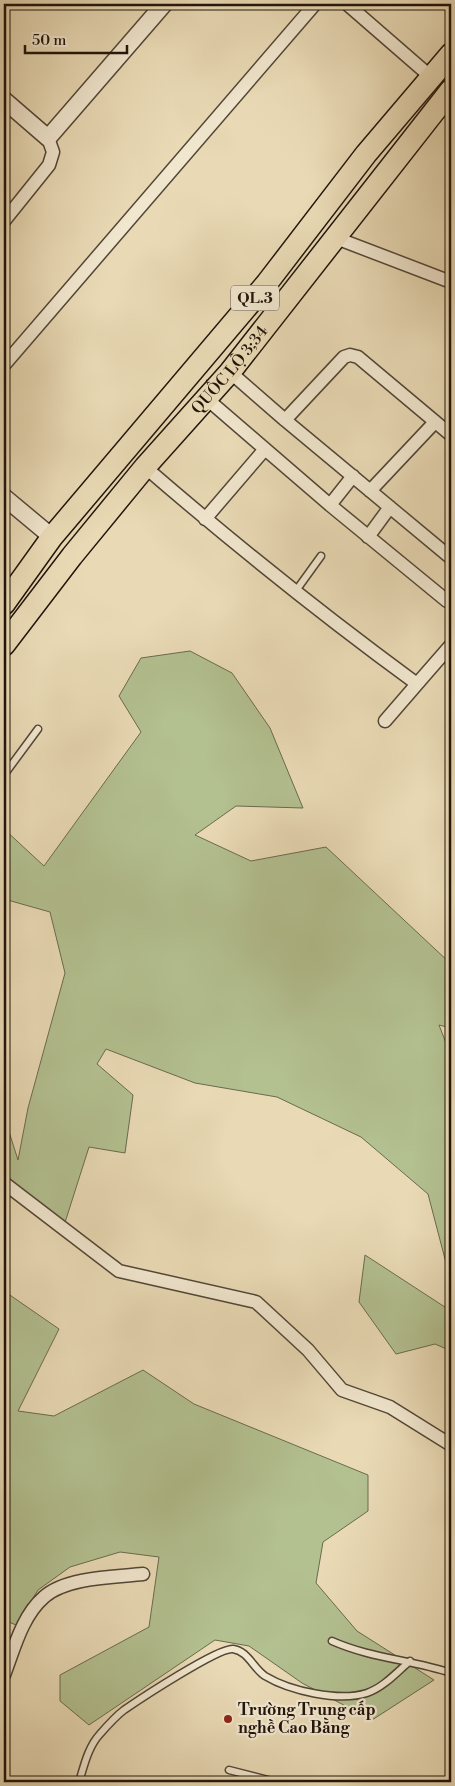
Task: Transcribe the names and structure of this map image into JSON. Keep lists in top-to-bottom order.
{
  "streets": {
    "highway": ["QL.3", "QUỐC LỘ 3;34"]
  },
  "places": ["Trường Trung cấp nghề Cao Bằng"],
  "scale_bar": "50 m"
}
